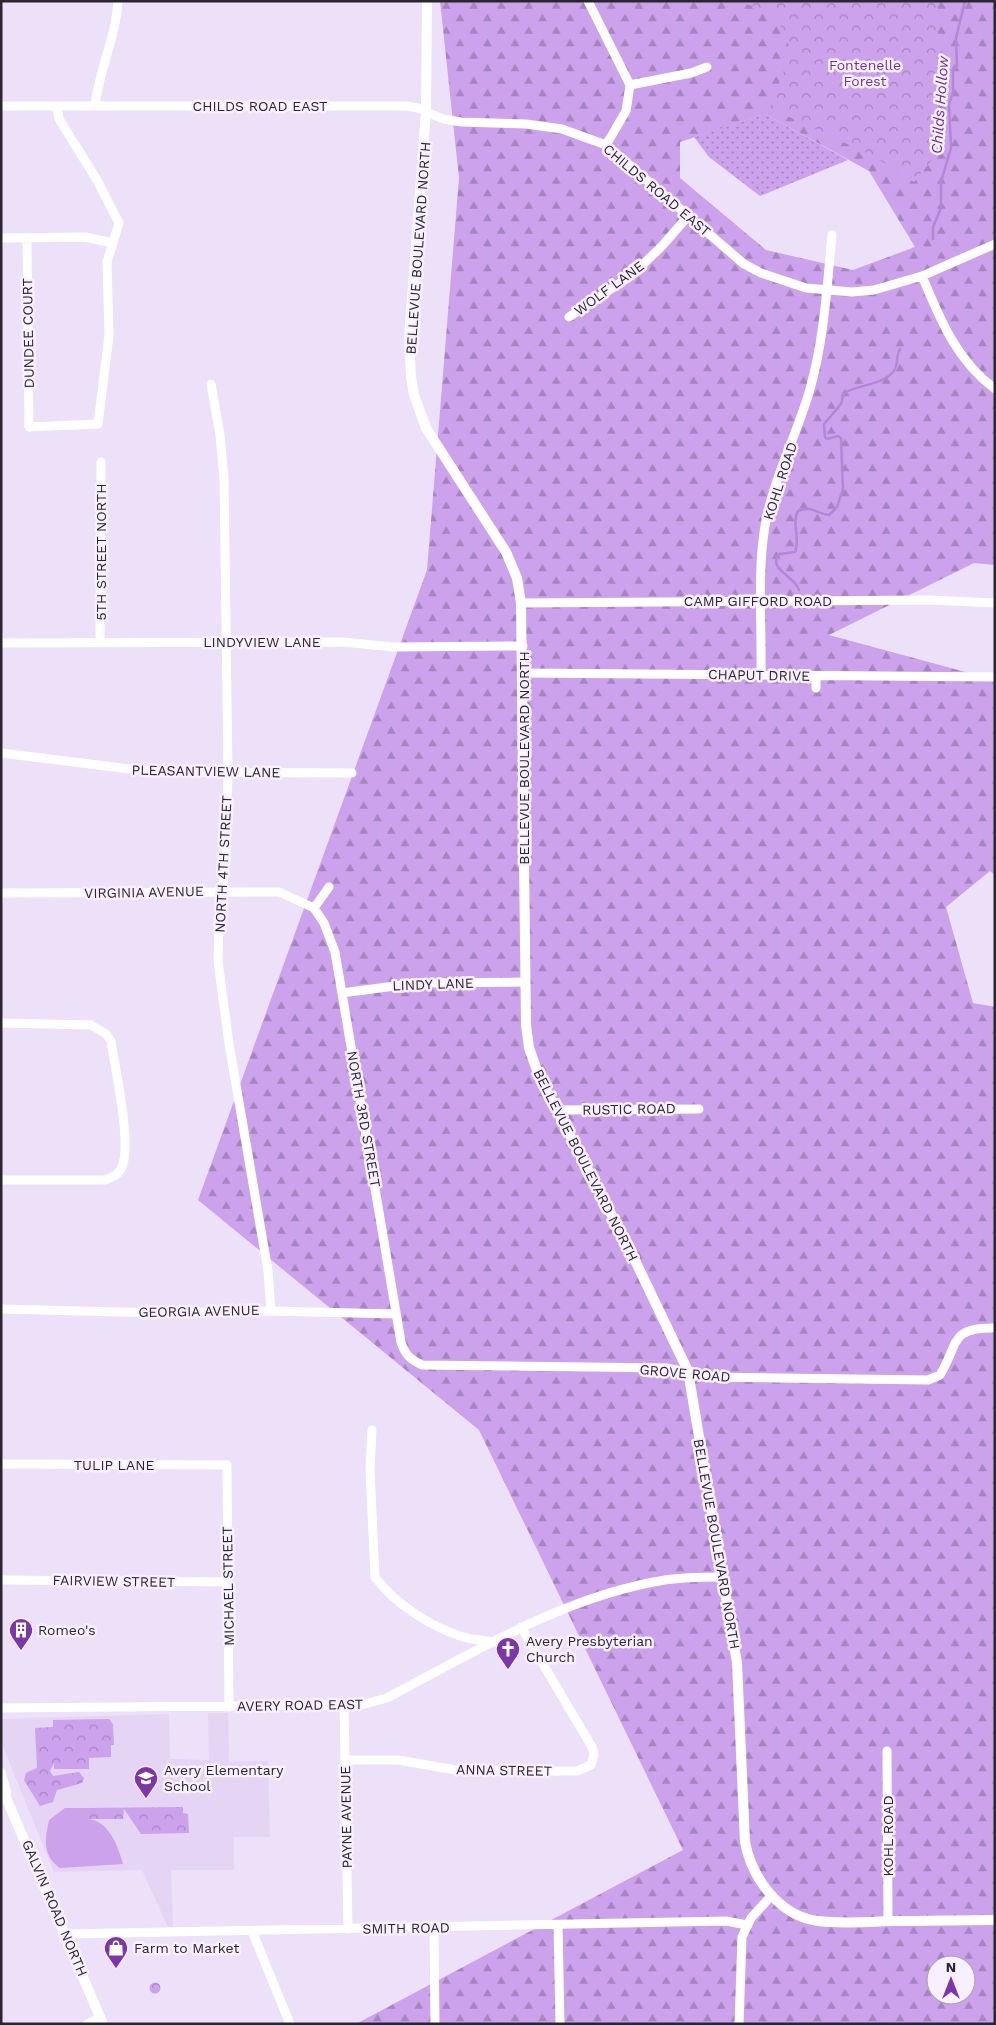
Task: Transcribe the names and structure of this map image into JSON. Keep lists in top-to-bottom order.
{
  "streets": {
    "main road": ["BELLEVUE BOULEVARD NORTH", "GALVIN ROAD NORTH"],
    "street": [
      "CHILDS ROAD EAST",
      "WOLF LANE",
      "DUNDEE COURT",
      "KOHL ROAD",
      "5TH STREET NORTH",
      "CAMP GIFFORD ROAD",
      "LINDYVIEW LANE",
      "CHAPUT DRIVE",
      "PLEASANTVIEW LANE",
      "NORTH 4TH STREET",
      "VIRGINIA AVENUE",
      "LINDY LANE",
      "RUSTIC ROAD",
      "NORTH 3RD STREET",
      "GEORGIA AVENUE",
      "GROVE ROAD",
      "TULIP LANE",
      "FAIRVIEW STREET",
      "MICHAEL STREET",
      "AVERY ROAD EAST",
      "ANNA STREET",
      "PAYNE AVENUE",
      "SMITH ROAD"
    ]
  },
  "crossings": [
    ["CHILDS ROAD EAST", "BELLEVUE BOULEVARD NORTH"],
    ["CHILDS ROAD EAST", "WOLF LANE"],
    ["CHILDS ROAD EAST", "KOHL ROAD"],
    ["BELLEVUE BOULEVARD NORTH", "KOHL ROAD"],
    ["BELLEVUE BOULEVARD NORTH", "CAMP GIFFORD ROAD"],
    ["BELLEVUE BOULEVARD NORTH", "LINDYVIEW LANE"],
    ["BELLEVUE BOULEVARD NORTH", "CHAPUT DRIVE"],
    ["BELLEVUE BOULEVARD NORTH", "LINDY LANE"],
    ["BELLEVUE BOULEVARD NORTH", "RUSTIC ROAD"],
    ["BELLEVUE BOULEVARD NORTH", "GROVE ROAD"],
    ["BELLEVUE BOULEVARD NORTH", "AVERY ROAD EAST"],
    ["KOHL ROAD", "CAMP GIFFORD ROAD"],
    ["KOHL ROAD", "CHAPUT DRIVE"],
    ["5TH STREET NORTH", "LINDYVIEW LANE"],
    ["LINDYVIEW LANE", "NORTH 4TH STREET"],
    ["PLEASANTVIEW LANE", "NORTH 4TH STREET"],
    ["NORTH 4TH STREET", "VIRGINIA AVENUE"],
    ["NORTH 4TH STREET", "GEORGIA AVENUE"],
    ["VIRGINIA AVENUE", "NORTH 3RD STREET"],
    ["LINDY LANE", "NORTH 3RD STREET"],
    ["NORTH 3RD STREET", "GEORGIA AVENUE"],
    ["NORTH 3RD STREET", "GROVE ROAD"],
    ["TULIP LANE", "MICHAEL STREET"],
    ["FAIRVIEW STREET", "MICHAEL STREET"],
    ["MICHAEL STREET", "AVERY ROAD EAST"],
    ["AVERY ROAD EAST", "ANNA STREET"],
    ["AVERY ROAD EAST", "PAYNE AVENUE"],
    ["ANNA STREET", "PAYNE AVENUE"],
    ["PAYNE AVENUE", "SMITH ROAD"],
    ["GALVIN ROAD NORTH", "SMITH ROAD"]
  ],
  "water": ["Childs Hollow"],
  "parks": ["Fontenelle Forest"],
  "places": {
    "building": ["Romeo's"],
    "church": ["Avery Presbyterian Church"],
    "school or university": ["Avery Elementary School"],
    "shop": ["Farm to Market"]
  },
  "north": "top"
}
